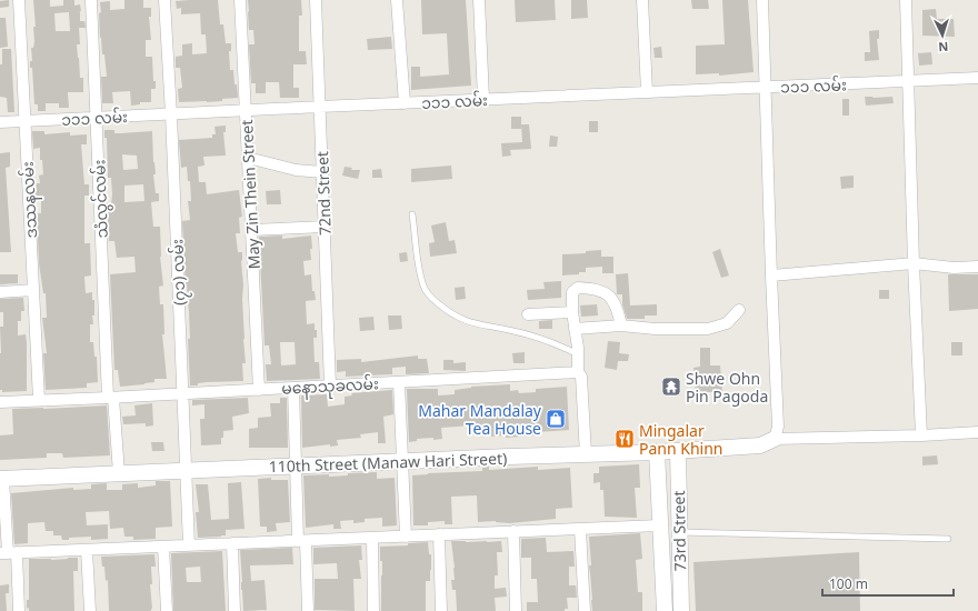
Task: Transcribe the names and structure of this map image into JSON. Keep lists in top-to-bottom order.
{
  "streets": {
    "main road": ["110th Street (Manaw Hari Street)", "73rd Street"],
    "street": [
      "၁၁၁ လမ်း",
      "72nd Street",
      "May Zin Thein Street",
      "သံလွင်လမ်း",
      "ဒဿနလမ်း",
      "(၇၁) လမ်း",
      "မနောသုခလမ်း"
    ]
  },
  "crossings": [
    ["၁၁၁ လမ်း", "72nd Street"],
    ["၁၁၁ လမ်း", "May Zin Thein Street"],
    ["၁၁၁ လမ်း", "သံလွင်လမ်း"],
    ["၁၁၁ လမ်း", "ဒဿနလမ်း"],
    ["၁၁၁ လမ်း", "(၇၁) လမ်း"],
    ["72nd Street", "မနောသုခလမ်း"],
    ["May Zin Thein Street", "မနောသုခလမ်း"],
    ["သံလွင်လမ်း", "မနောသုခလမ်း"],
    ["သံလွင်လမ်း", "110th Street (Manaw Hari Street)"],
    ["ဒဿနလမ်း", "မနောသုခလမ်း"],
    ["(၇၁) လမ်း", "မနောသုခလမ်း"],
    ["(၇၁) လမ်း", "110th Street (Manaw Hari Street)"],
    ["110th Street (Manaw Hari Street)", "73rd Street"]
  ],
  "places": {
    "temple": ["Shwe Ohn Pin Pagoda"],
    "shop": ["Mahar Mandalay Tea House"],
    "restaurant": ["Mingalar Pann Khinn"]
  },
  "scale_bar": "100 m",
  "north": "bottom"
}
